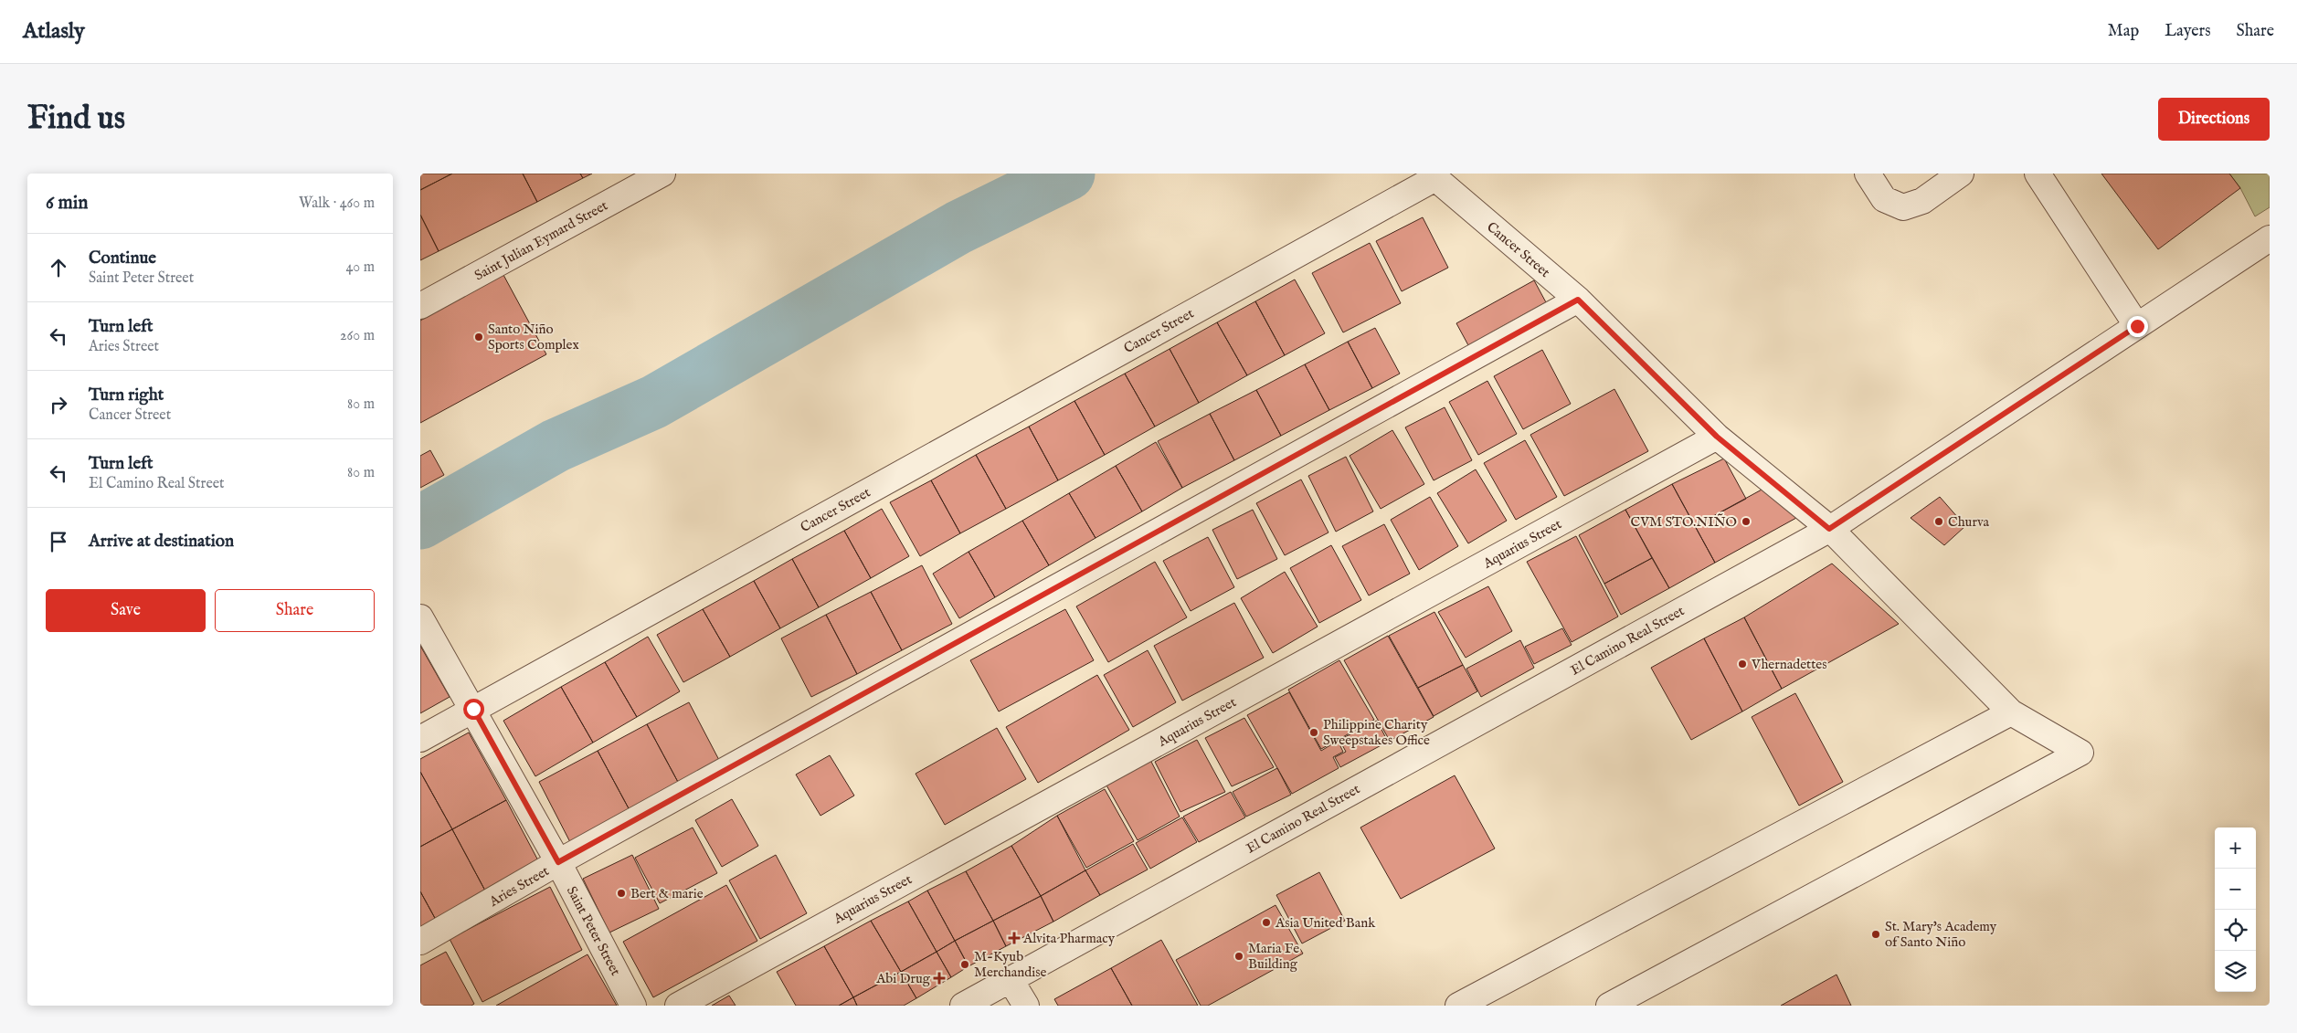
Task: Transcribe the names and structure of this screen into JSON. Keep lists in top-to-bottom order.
{
  "streets": {
    "street": [
      "Saint Julian Eymard Street",
      "Cancer Street",
      "Aquarius Street",
      "El Camino Real Street",
      "Aries Street",
      "Saint Peter Street"
    ]
  },
  "crossings": [
    ["Cancer Street", "Aquarius Street"],
    ["Cancer Street", "El Camino Real Street"],
    ["Cancer Street", "Aries Street"],
    ["Cancer Street", "Saint Peter Street"],
    ["Aries Street", "Saint Peter Street"]
  ],
  "places": {
    "other": [
      "Santo Niño Sports Complex",
      "CVM STO.NIÑO",
      "Churva",
      "Vhernadettes",
      "Philippine Charity Sweepstakes Office",
      "Bert & marie",
      "Asia United Bank",
      "St. Mary's Academy of Santo Niño",
      "Maria Fe Building",
      "M-Kyub Merchandise"
    ],
    "health": ["Alvita Pharmacy", "Abi Drug"]
  },
  "page": {
    "header": "Atlasly",
    "nav": ["Map", "Layers", "Share"],
    "buttons": [
      "Directions",
      ["Save", "Share"]
    ],
    "title": "Find us",
    "heading": ["6 min", "Walk · 460 m"],
    "list": [
      ["Continue", "Saint Peter Street", "40 m"],
      ["Turn left", "Aries Street", "260 m"],
      ["Turn right", "Cancer Street", "80 m"],
      ["Turn left", "El Camino Real Street", "80 m"],
      "Arrive at destination"
    ],
    "map_buttons": ["+", "−"]
  }
}
